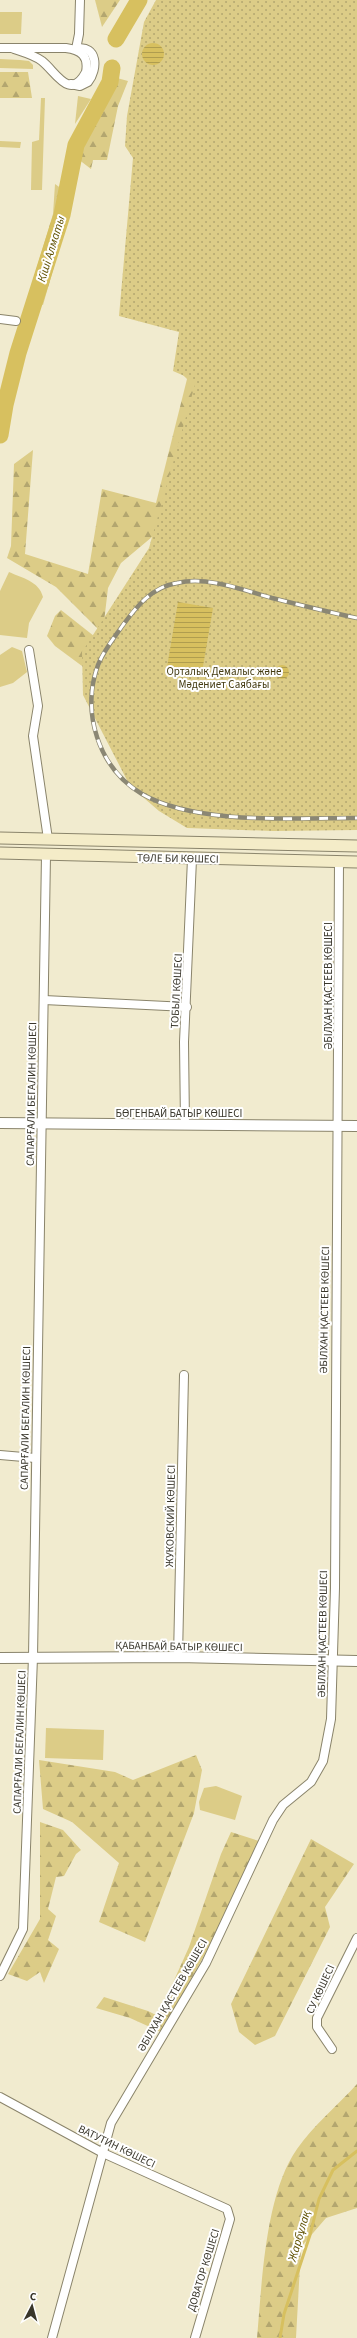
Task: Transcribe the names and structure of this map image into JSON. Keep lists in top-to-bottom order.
{
  "streets": {
    "main road": ["ТӨЛЕ БИ КӨШЕСІ"],
    "street": [
      "ӘБІЛХАН ҚАСТЕЕВ КӨШЕСІ",
      "ТОБЫЛ КӨШЕСІ",
      "САПАРҒАЛИ БЕГАЛИН КӨШЕСІ",
      "БӨГЕНБАЙ БАТЫР КӨШЕСІ",
      "ЖУКОВСКИЙ КӨШЕСІ",
      "ҚАБАНБАЙ БАТЫР КӨШЕСІ",
      "СУ КӨШЕСІ",
      "ВАТУТИН КӨШЕСІ",
      "ДОВАТОР КӨШЕСІ"
    ]
  },
  "crossings": [
    ["ТӨЛЕ БИ КӨШЕСІ", "ӘБІЛХАН ҚАСТЕЕВ КӨШЕСІ"],
    ["ТӨЛЕ БИ КӨШЕСІ", "ТОБЫЛ КӨШЕСІ"],
    ["ТӨЛЕ БИ КӨШЕСІ", "САПАРҒАЛИ БЕГАЛИН КӨШЕСІ"],
    ["ӘБІЛХАН ҚАСТЕЕВ КӨШЕСІ", "БӨГЕНБАЙ БАТЫР КӨШЕСІ"],
    ["ӘБІЛХАН ҚАСТЕЕВ КӨШЕСІ", "ҚАБАНБАЙ БАТЫР КӨШЕСІ"],
    ["ӘБІЛХАН ҚАСТЕЕВ КӨШЕСІ", "ВАТУТИН КӨШЕСІ"],
    ["ТОБЫЛ КӨШЕСІ", "БӨГЕНБАЙ БАТЫР КӨШЕСІ"],
    ["САПАРҒАЛИ БЕГАЛИН КӨШЕСІ", "БӨГЕНБАЙ БАТЫР КӨШЕСІ"],
    ["САПАРҒАЛИ БЕГАЛИН КӨШЕСІ", "ҚАБАНБАЙ БАТЫР КӨШЕСІ"],
    ["ЖУКОВСКИЙ КӨШЕСІ", "ҚАБАНБАЙ БАТЫР КӨШЕСІ"],
    ["ВАТУТИН КӨШЕСІ", "ДОВАТОР КӨШЕСІ"]
  ],
  "water": ["Кіші Алматы", "Жарбұлақ"],
  "parks": ["Орталық Демалыс және Мәдениет Саябағы"],
  "north": "top"
}
